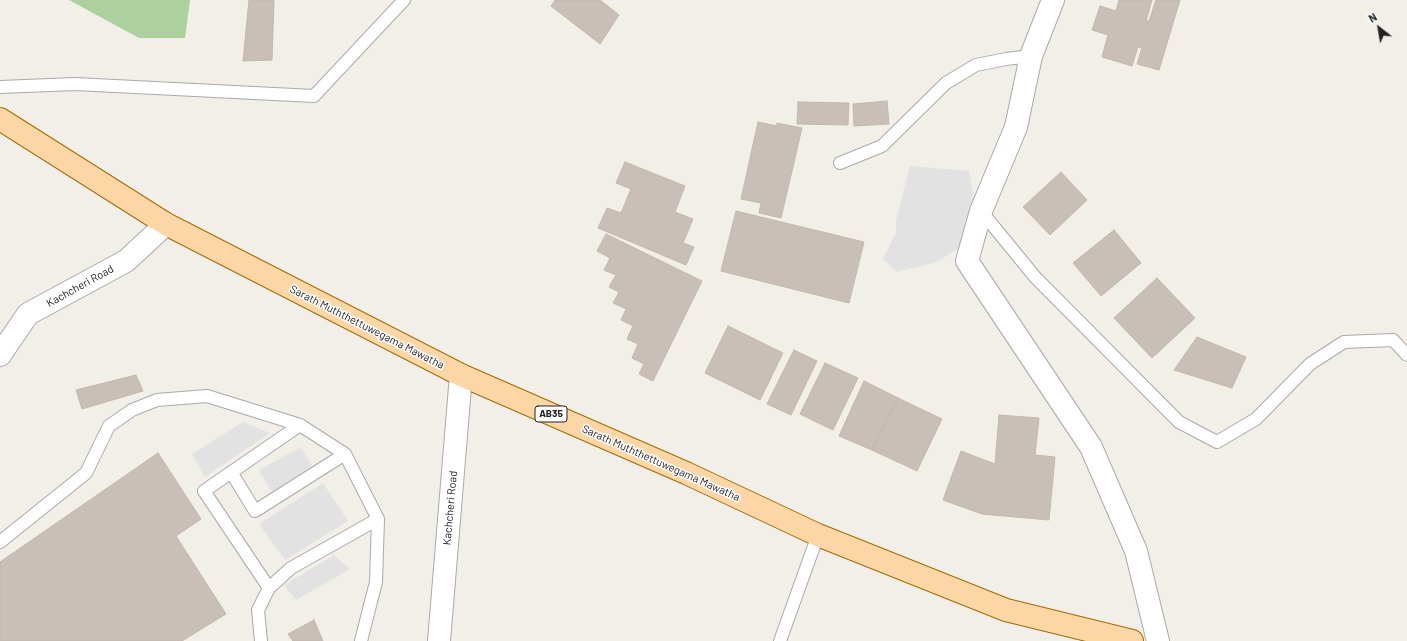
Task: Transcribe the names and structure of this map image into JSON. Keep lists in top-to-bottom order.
{
  "streets": {
    "main road": ["Sarath Muththettuwegama Mawatha", "AB35"],
    "street": ["Kachcheri Road"]
  },
  "crossings": [
    ["Kachcheri Road", "Sarath Muththettuwegama Mawatha"]
  ],
  "north": "top left"
}
